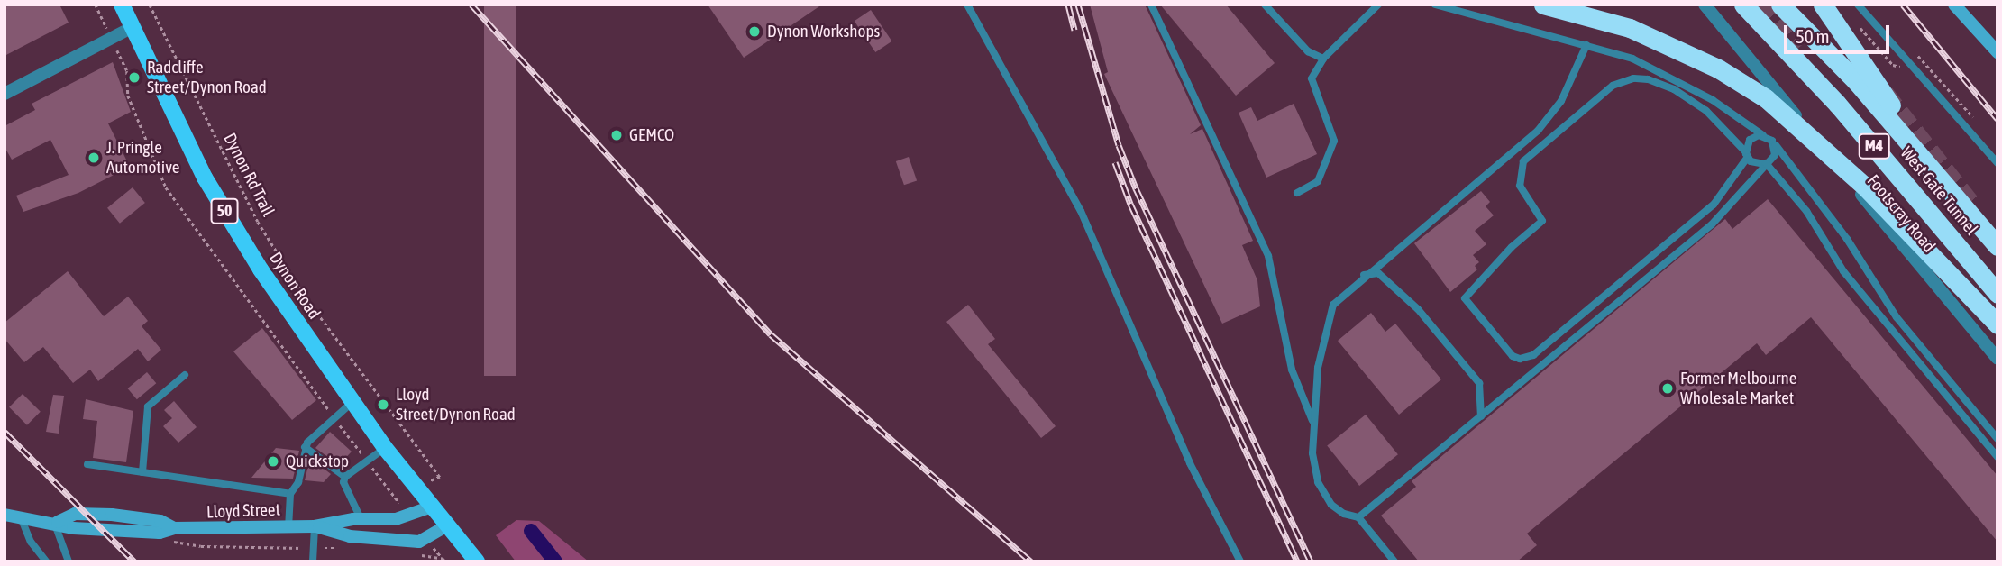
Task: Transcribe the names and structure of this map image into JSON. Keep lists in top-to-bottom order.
{
  "streets": {
    "highway": ["M4", "West Gate Tunnel"],
    "main road": ["50", "Dynon Road"],
    "street": ["Footscray Road", "Lloyd Street"],
    "path": ["Dynon Rd Trail"]
  },
  "crossings": [
    ["Dynon Rd Trail", "Dynon Road"],
    ["Dynon Road", "Lloyd Street"]
  ],
  "places": [
    "Dynon Workshops",
    "Radcliffe Street/Dynon Road",
    "GEMCO",
    "J. Pringle Automotive",
    "Former Melbourne Wholesale Market",
    "Lloyd Street/Dynon Road",
    "Quickstop"
  ],
  "scale_bar": "50 m"
}
